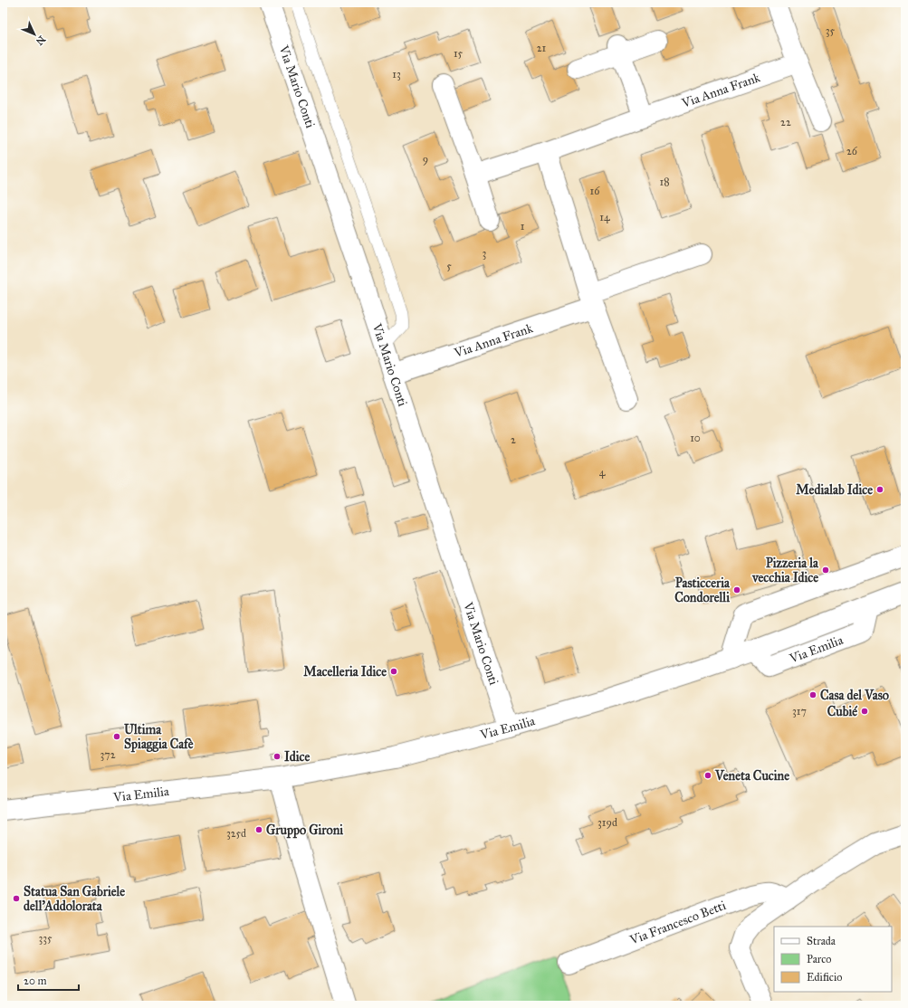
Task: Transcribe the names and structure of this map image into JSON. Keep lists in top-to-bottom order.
{
  "streets": {
    "street": [
      "Via Mario Conti",
      "Via Anna Frank",
      "Via Emilia",
      "Via Francesco Betti"
    ]
  },
  "crossings": [
    ["Via Mario Conti", "Via Anna Frank"],
    ["Via Mario Conti", "Via Emilia"]
  ],
  "places": [
    "Medialab Idice",
    "Pizzeria la vecchia Idice",
    "Pasticceria Condorelli",
    "Macelleria Idice",
    "Casa del Vaso",
    "Cubié",
    "Ultima Spiaggia Cafè",
    "Idice",
    "Veneta Cucine",
    "Gruppo Gironi",
    "Statua San Gabriele dell'Addolorata"
  ],
  "house_numbers": [
    "35",
    "21",
    "15",
    "13",
    "22",
    "26",
    "9",
    "18",
    "16",
    "14",
    "1",
    "3",
    "5",
    "10",
    "2",
    "4",
    "317",
    "372",
    "319d",
    "325d",
    "335"
  ],
  "legend": ["Strada", "Parco", "Edificio"],
  "scale_bar": "20 m",
  "north": "bottom right"
}
